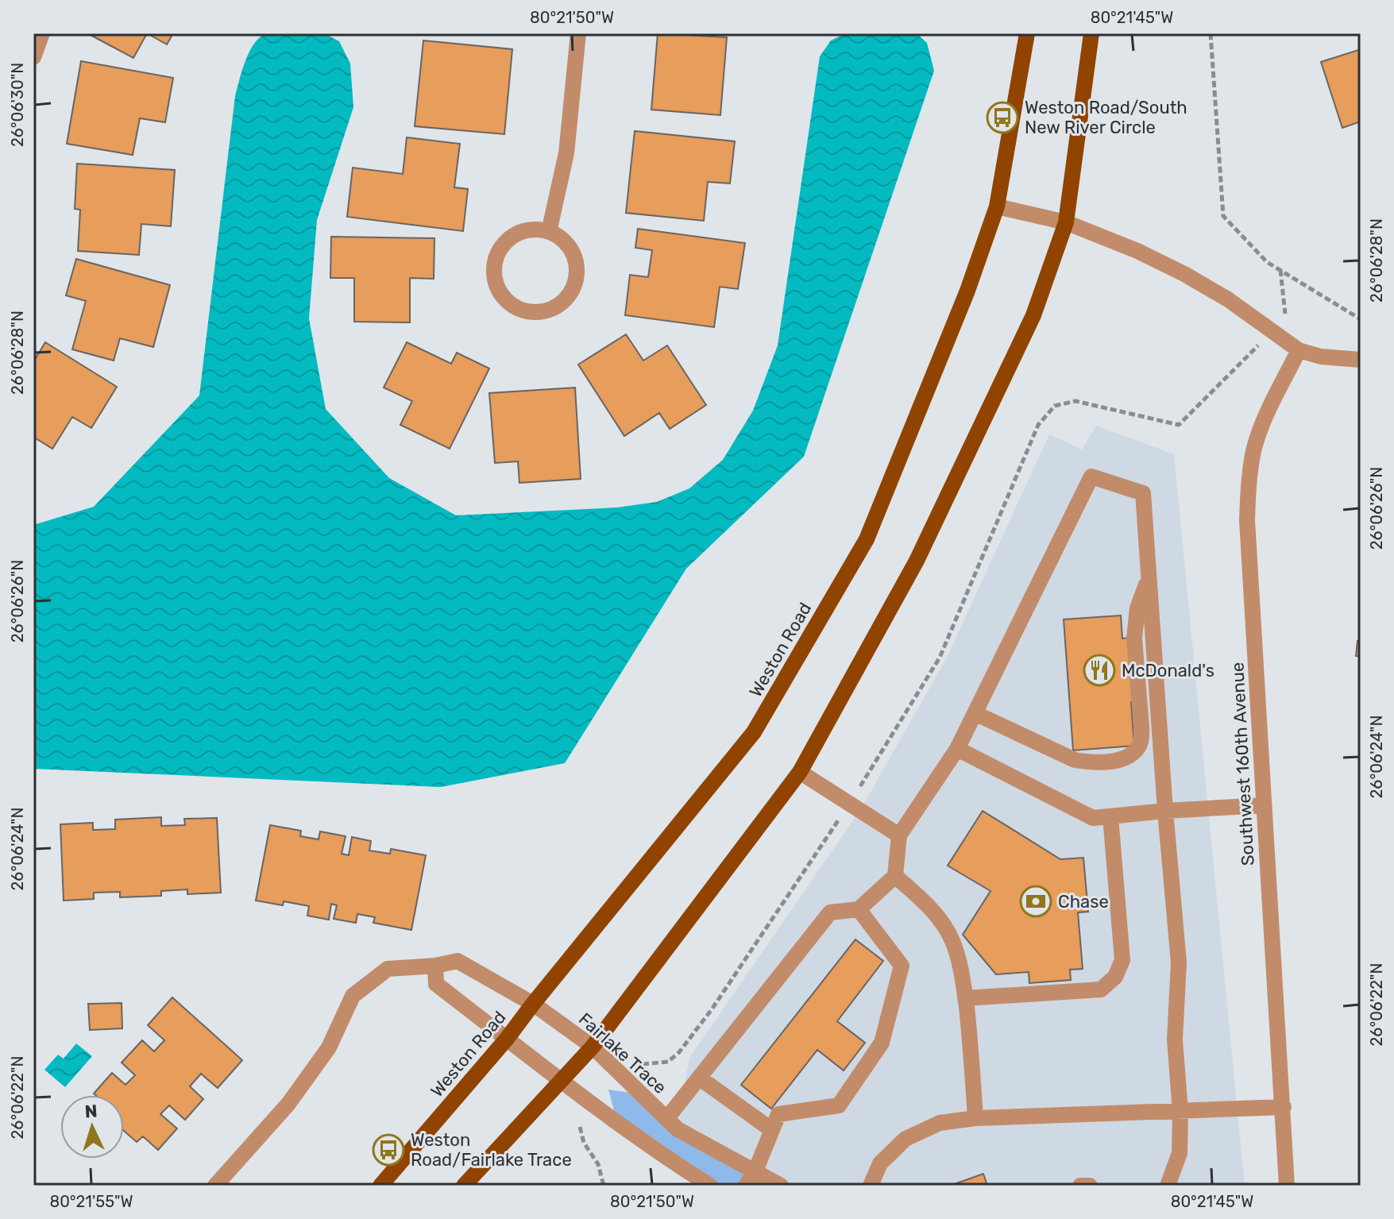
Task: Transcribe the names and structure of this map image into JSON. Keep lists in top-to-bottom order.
{
  "streets": {
    "main road": ["Weston Road"],
    "street": ["Southwest 160th Avenue", "Fairlake Trace"]
  },
  "crossings": [
    ["Weston Road", "Fairlake Trace"]
  ],
  "places": {
    "bus stop": ["Weston Road/South New River Circle", "Weston Road/Fairlake Trace"],
    "restaurant": ["McDonald's"],
    "bank": ["Chase"]
  },
  "north": "top",
  "coordinates": [
    "80°21'50\"W",
    "80°21'45\"W",
    "26°06'30\"N",
    "26°06'28\"N",
    "26°06'26\"N",
    "26°06'24\"N",
    "26°06'22\"N",
    "80°21'55\"W"
  ]
}
